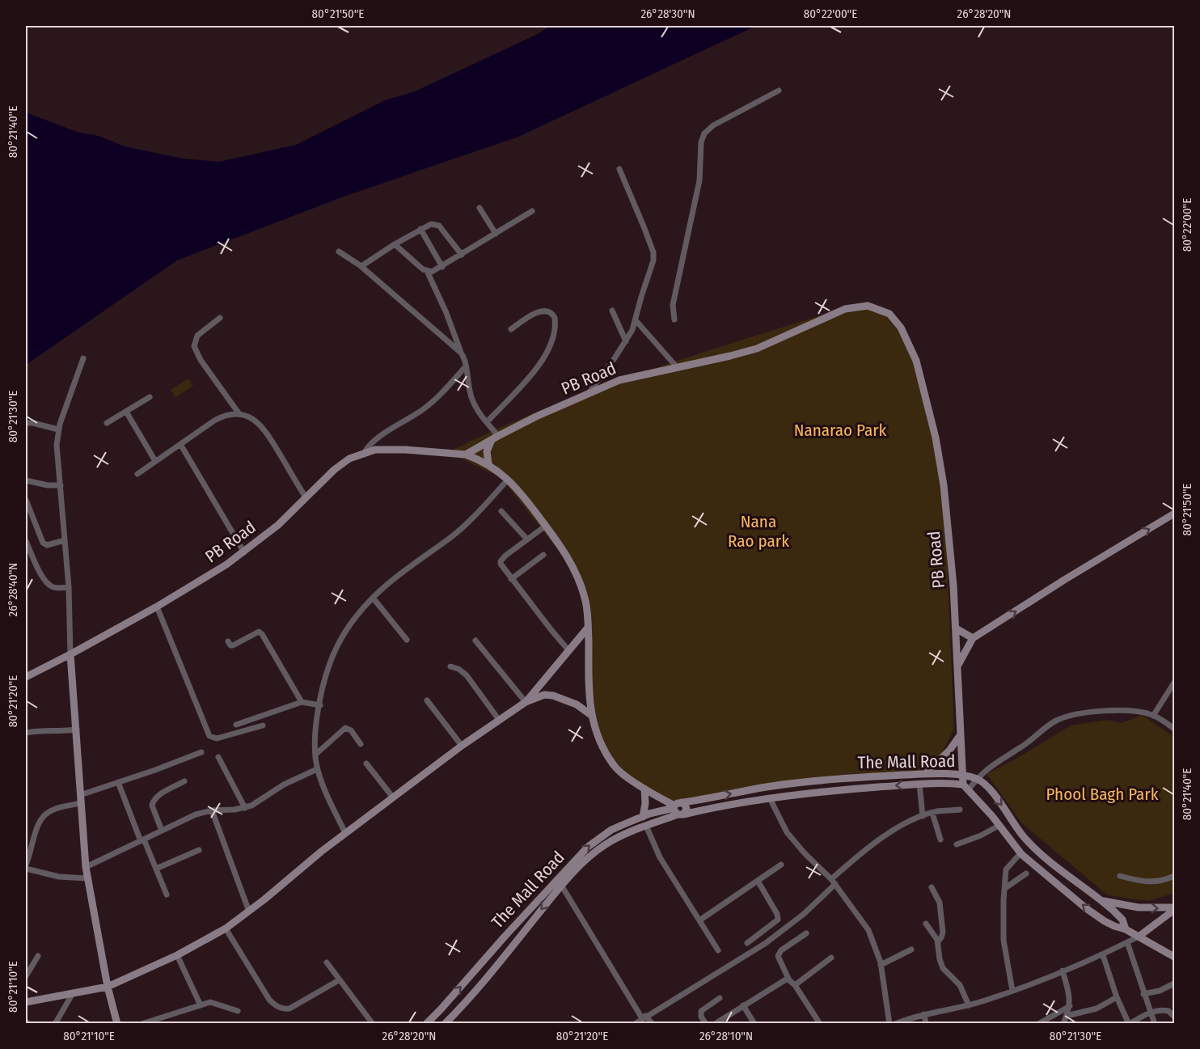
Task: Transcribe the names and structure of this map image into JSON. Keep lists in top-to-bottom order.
{
  "streets": {
    "street": ["PB Road", "The Mall Road"]
  },
  "crossings": [
    ["PB Road", "The Mall Road"]
  ],
  "parks": ["Nanarao Park", "Nana Rao park", "Phool Bagh Park"],
  "coordinates": [
    "80°21'50\"E",
    "26°28'30\"N",
    "80°22'00\"E",
    "26°28'20\"N",
    "80°21'40\"E",
    "80°21'30\"E",
    "26°28'40\"N",
    "80°21'20\"E",
    "80°21'10\"E",
    "26°28'10\"N"
  ]
}
